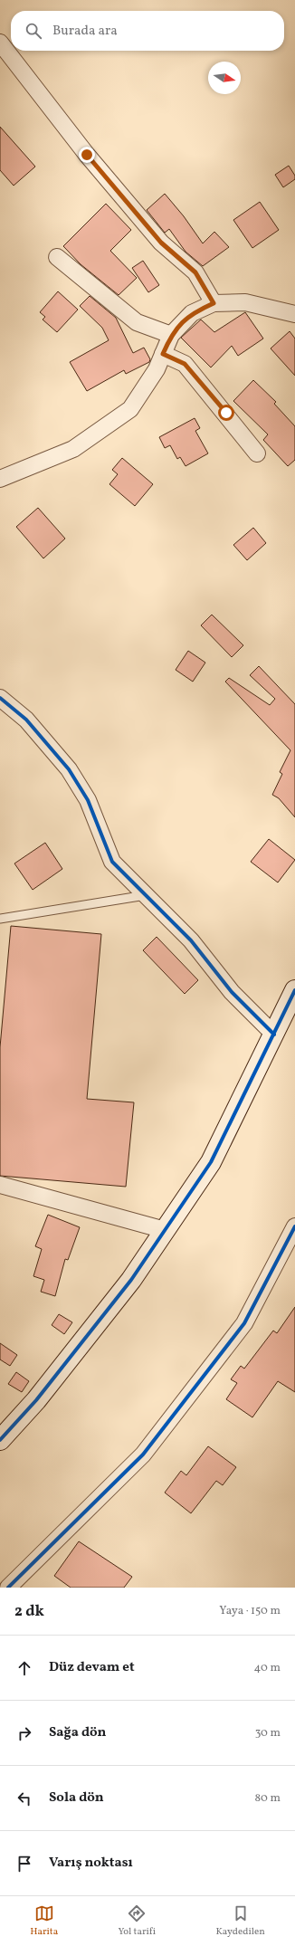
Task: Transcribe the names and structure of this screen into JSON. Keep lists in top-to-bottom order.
{
  "north": "right",
  "page": {
    "search": "Burada ara",
    "heading": ["2 dk", "Yaya · 150 m"],
    "list": [
      ["Düz devam et", "40 m"],
      ["Sağa dön", "30 m"],
      ["Sola dön", "80 m"],
      "Varış noktası"
    ],
    "nav": ["Harita", "Yol tarifi", "Kaydedilen"]
  }
}
